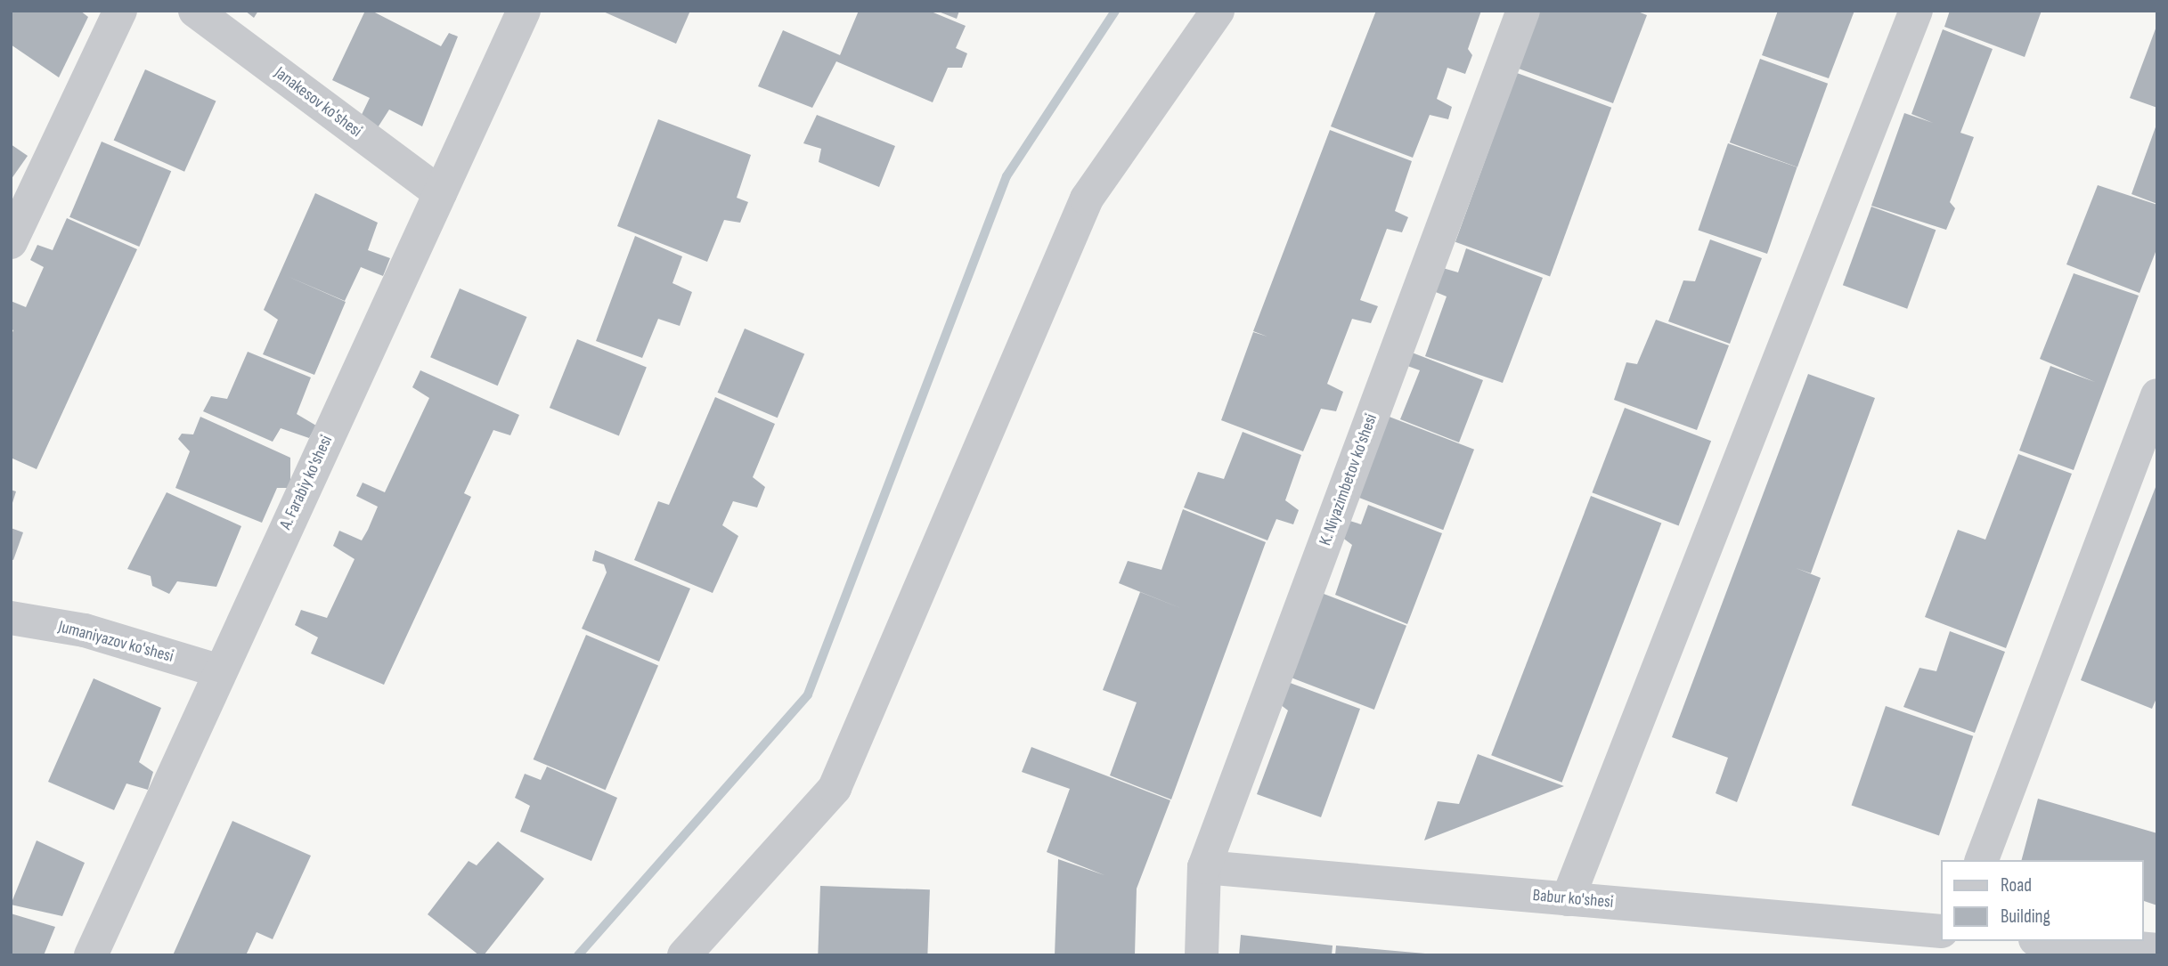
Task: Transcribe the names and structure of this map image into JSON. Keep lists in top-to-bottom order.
{
  "streets": {
    "street": [
      "Janakesov ko'shesi",
      "K. Niyazimbetov ko'shesi",
      "A. Farabiy ko'shesi",
      "Jumaniyazov ko'shesi",
      "Babur ko'shesi"
    ]
  },
  "crossings": [
    ["Janakesov ko'shesi", "A. Farabiy ko'shesi"],
    ["K. Niyazimbetov ko'shesi", "Babur ko'shesi"],
    ["A. Farabiy ko'shesi", "Jumaniyazov ko'shesi"]
  ],
  "legend": ["Road", "Building"]
}
